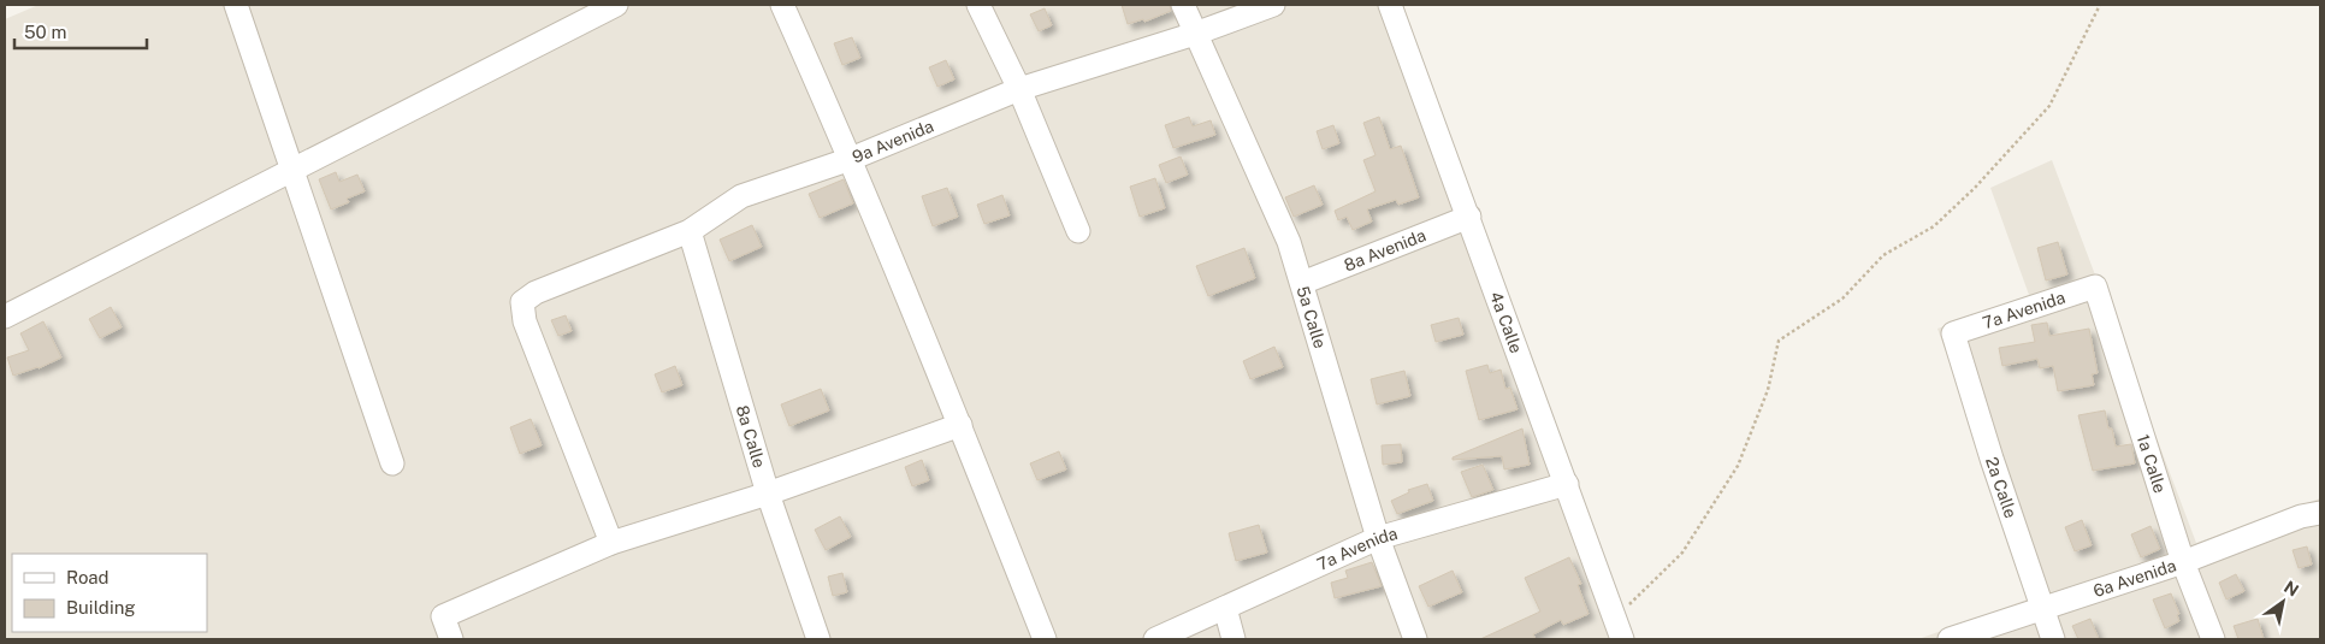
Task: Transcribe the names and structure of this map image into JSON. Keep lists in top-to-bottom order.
{
  "streets": {
    "street": [
      "9a Avenida",
      "8a Avenida",
      "7a Avenida",
      "5a Calle",
      "4a Calle",
      "8a Calle",
      "1a Calle",
      "2a Calle",
      "6a Avenida"
    ]
  },
  "crossings": [
    ["9a Avenida", "5a Calle"],
    ["9a Avenida", "8a Calle"],
    ["8a Avenida", "5a Calle"],
    ["8a Avenida", "4a Calle"],
    ["7a Avenida", "5a Calle"],
    ["7a Avenida", "4a Calle"],
    ["7a Avenida", "1a Calle"],
    ["7a Avenida", "2a Calle"],
    ["1a Calle", "6a Avenida"],
    ["2a Calle", "6a Avenida"]
  ],
  "legend": ["Road", "Building"],
  "scale_bar": "50 m",
  "north": "top right"
}
